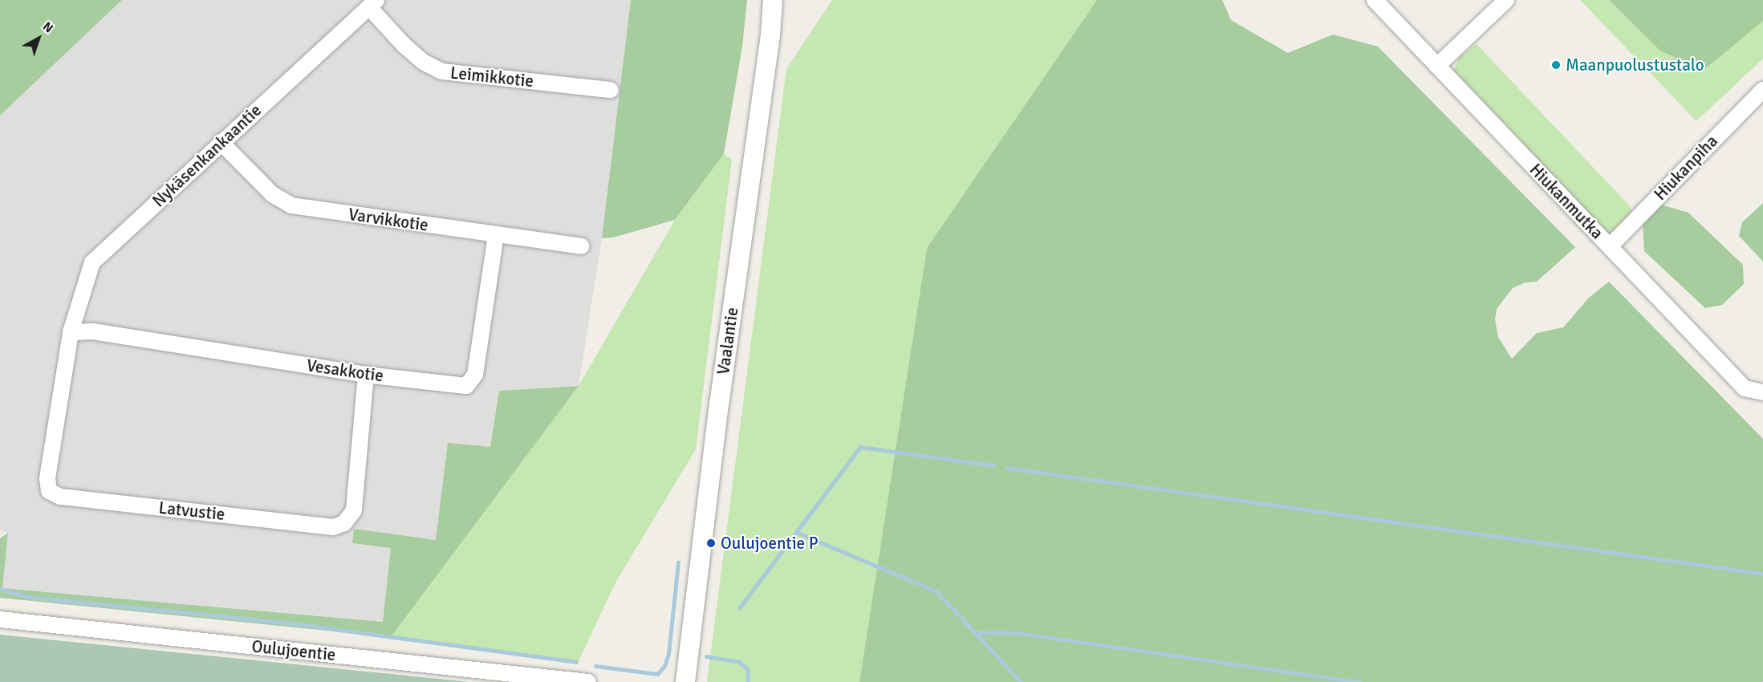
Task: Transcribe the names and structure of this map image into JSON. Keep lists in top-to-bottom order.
{
  "streets": {
    "street": [
      "Leimikkotie",
      "Nykäsenkankaantie",
      "Hiukanpiha",
      "Hiukanmutka",
      "Varvikkotie",
      "Vaalantie",
      "Vesakkotie",
      "Latvustie",
      "Oulujoentie"
    ]
  },
  "crossings": [
    ["Leimikkotie", "Nykäsenkankaantie"],
    ["Nykäsenkankaantie", "Varvikkotie"],
    ["Nykäsenkankaantie", "Vesakkotie"],
    ["Nykäsenkankaantie", "Latvustie"],
    ["Hiukanpiha", "Hiukanmutka"],
    ["Varvikkotie", "Vesakkotie"],
    ["Vesakkotie", "Latvustie"]
  ],
  "places": ["Maanpuolustustalo", "Oulujoentie P"],
  "north": "top right"
}
